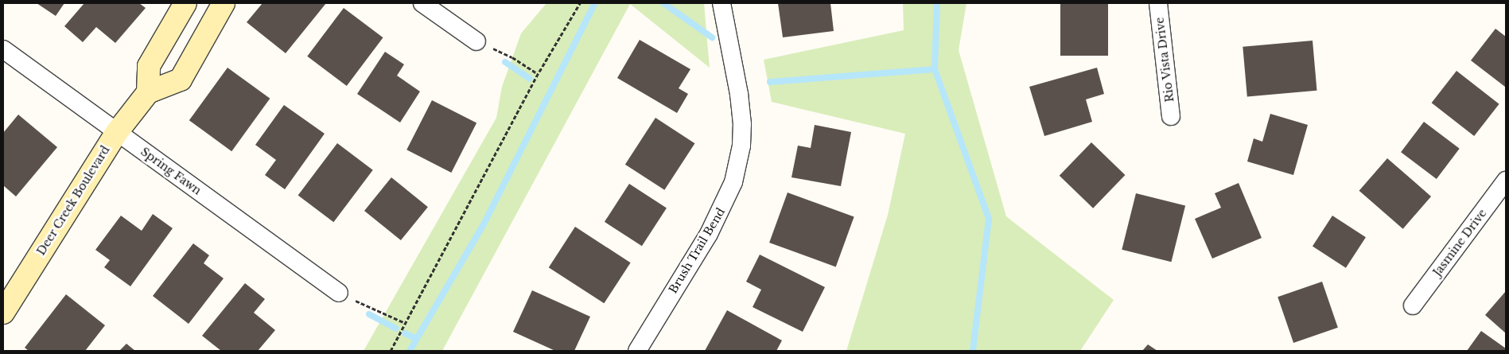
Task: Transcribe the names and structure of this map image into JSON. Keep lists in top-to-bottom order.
{
  "streets": {
    "street": [
      "Rio Vista Drive",
      "Spring Fawn",
      "Deer Creek Boulevard",
      "Jasmine Drive",
      "Brush Trail Bend"
    ]
  },
  "crossings": [
    ["Spring Fawn", "Deer Creek Boulevard"]
  ]
}
